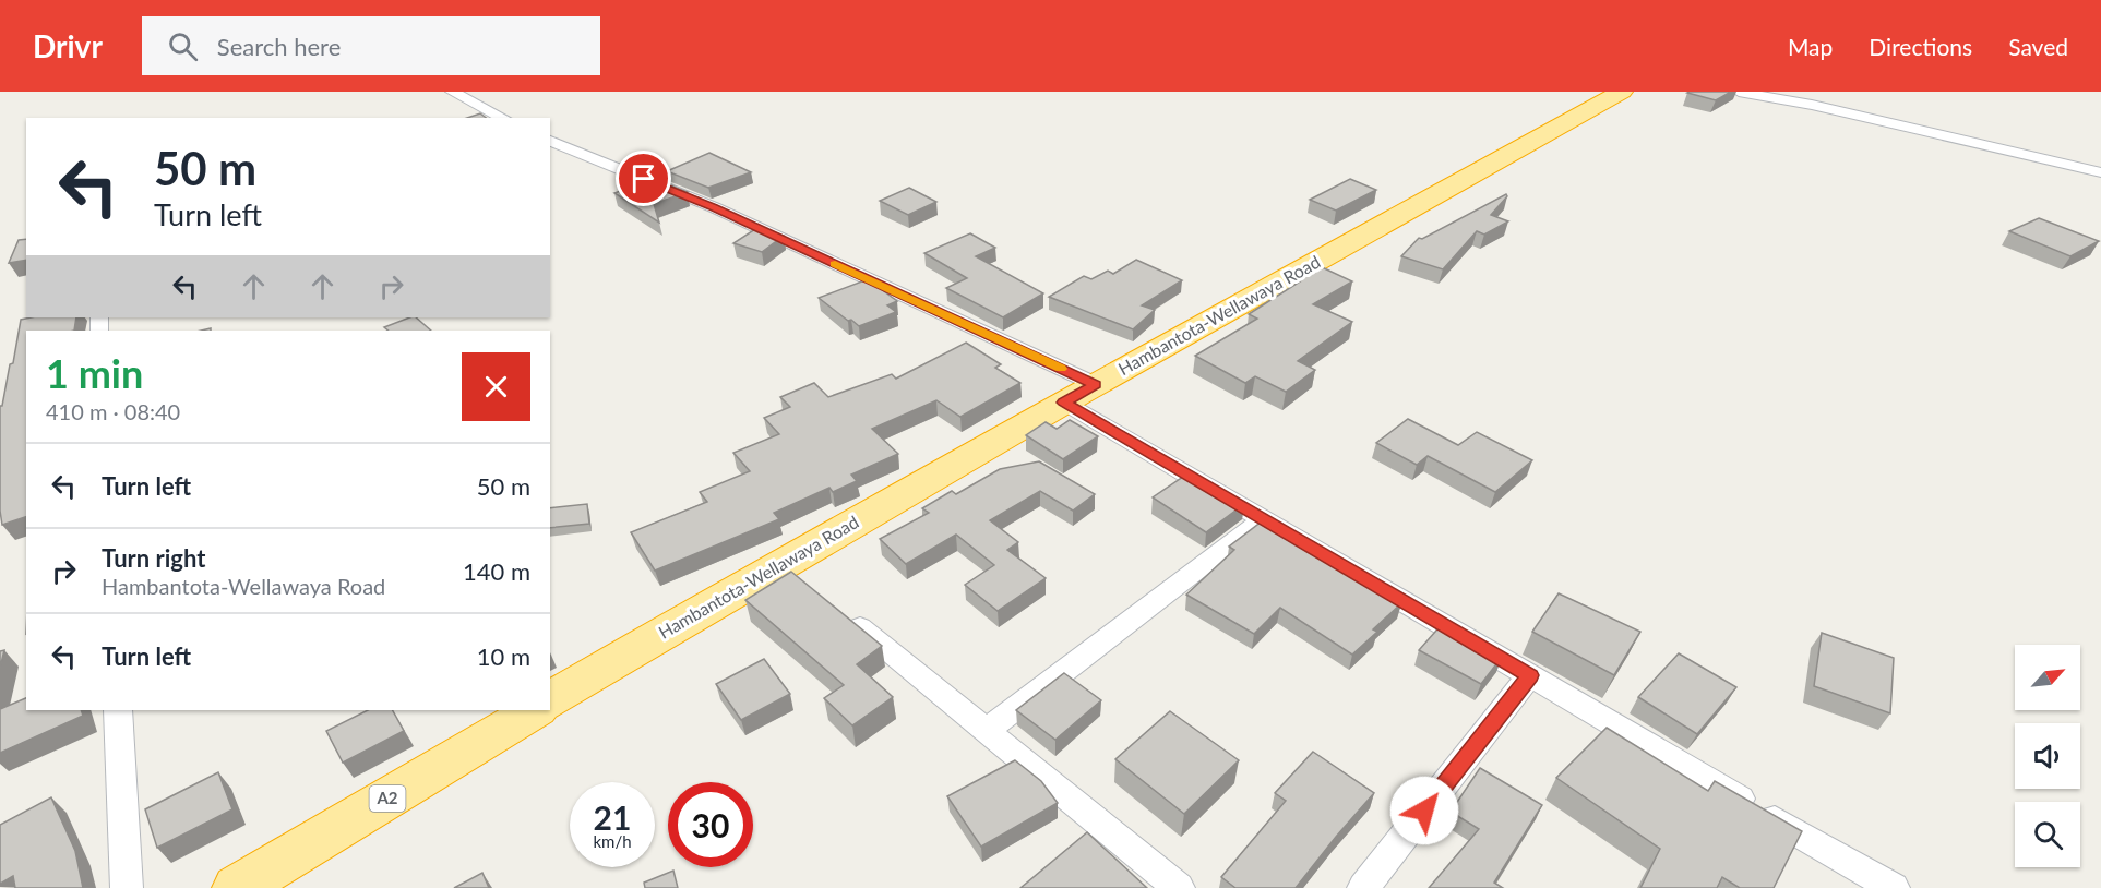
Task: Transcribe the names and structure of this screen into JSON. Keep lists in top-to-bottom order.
{
  "streets": {
    "highway": ["Hambantota-Wellawaya Road", "A2"]
  },
  "north": "top right",
  "page": {
    "header": "Drivr",
    "search": "Search here",
    "nav": ["Map", "Directions", "Saved"],
    "turn": ["50 m", "Turn left"],
    "heading": ["1 min", "410 m · 08:40"],
    "list": [
      {
        "name": "Turn left",
        "value": "50 m"
      },
      {
        "name": "Turn right",
        "note": "Hambantota-Wellawaya Road",
        "value": "140 m"
      },
      {
        "name": "Turn left",
        "value": "10 m"
      }
    ],
    "speed": "21 km/h",
    "limit": "30"
  }
}
